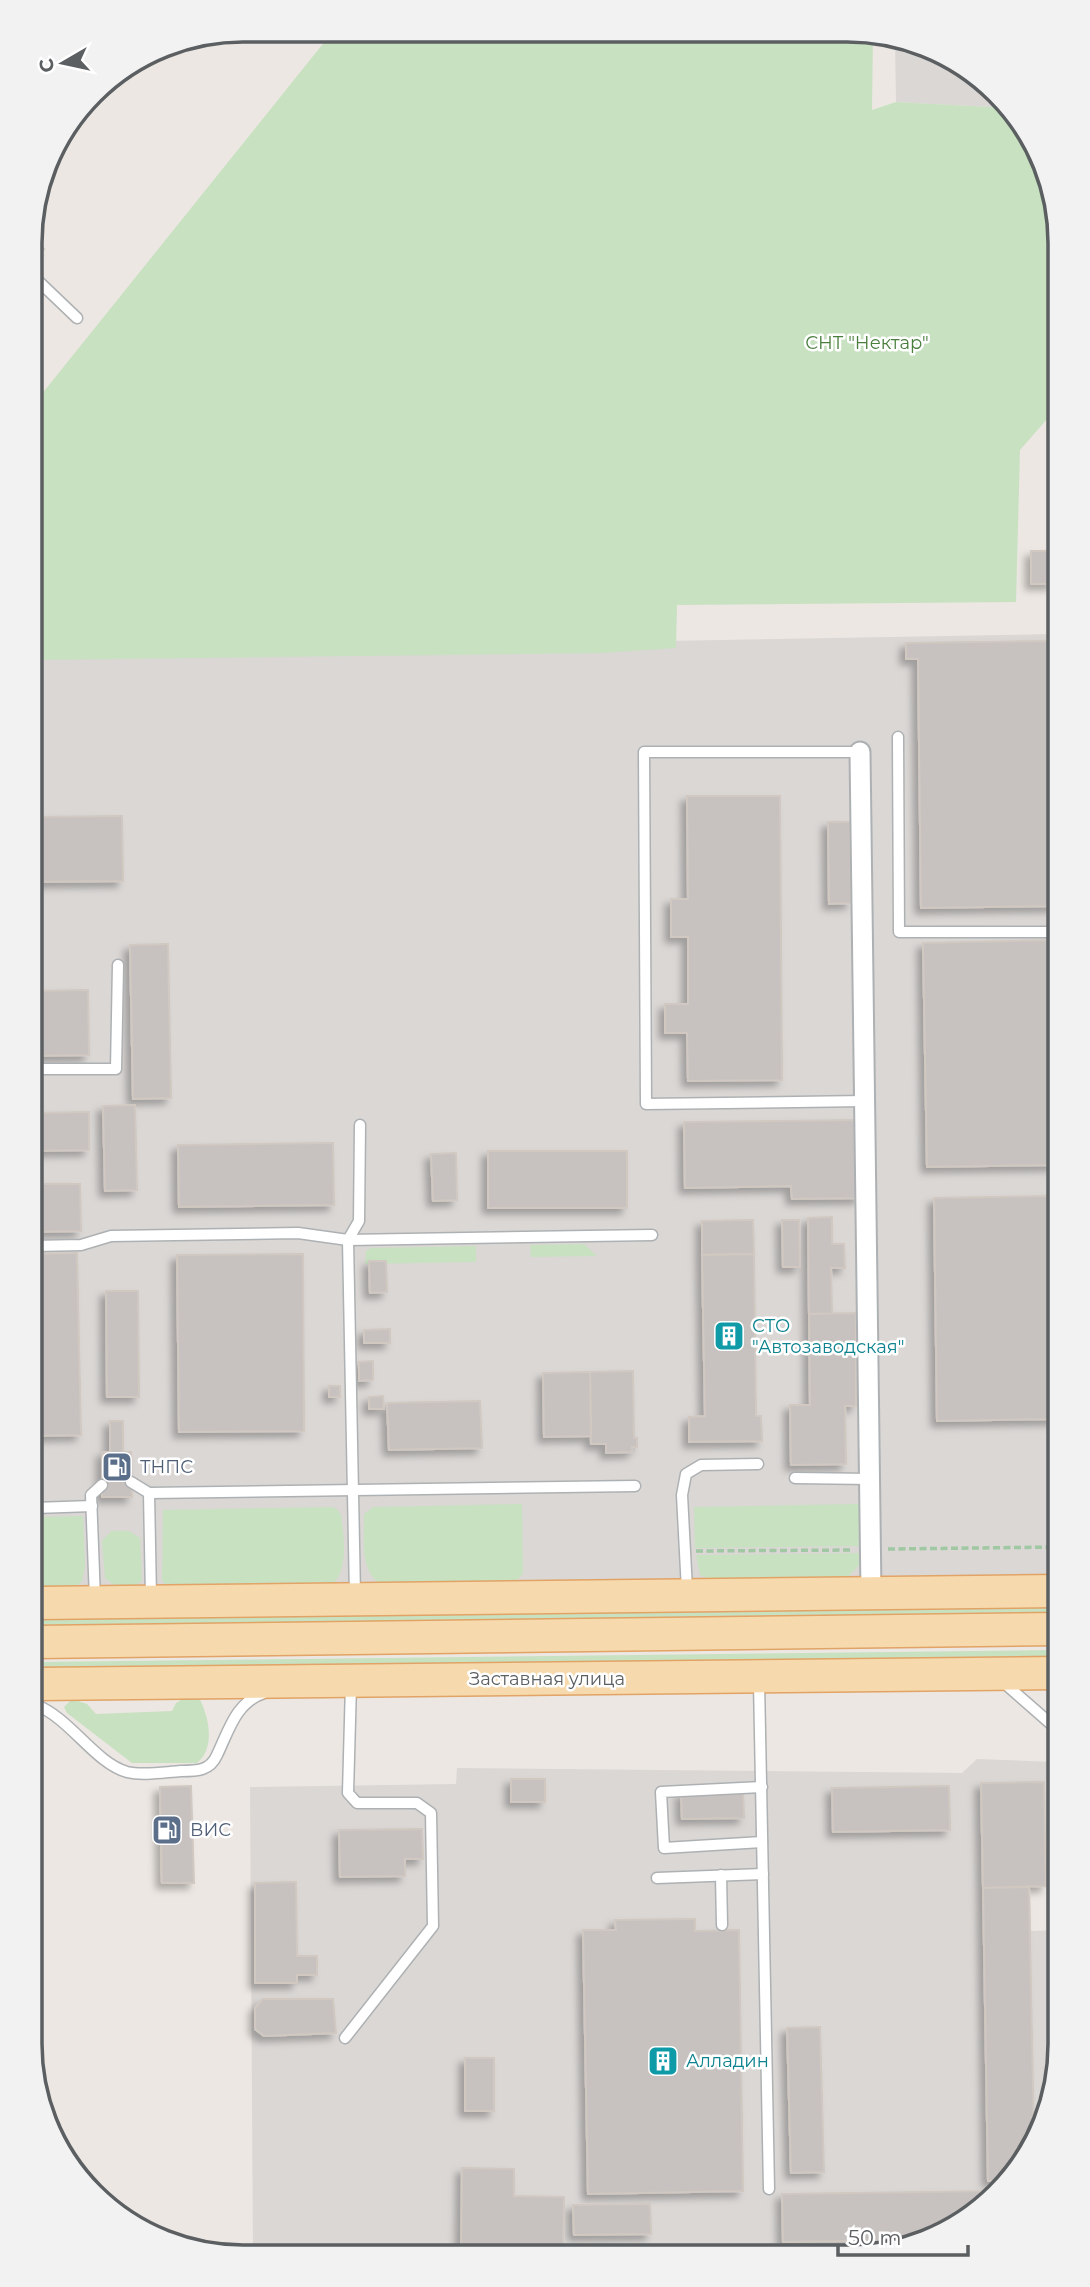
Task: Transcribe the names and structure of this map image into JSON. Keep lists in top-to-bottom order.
{
  "streets": {
    "main road": ["Заставная улица"]
  },
  "parks": ["СНТ \"Нектар\""],
  "places": {
    "building": ["СТО \"Автозаводская\"", "Алладин"],
    "fuel station": ["ТНПС", "ВИС"]
  },
  "scale_bar": "50 m",
  "north": "left"
}
